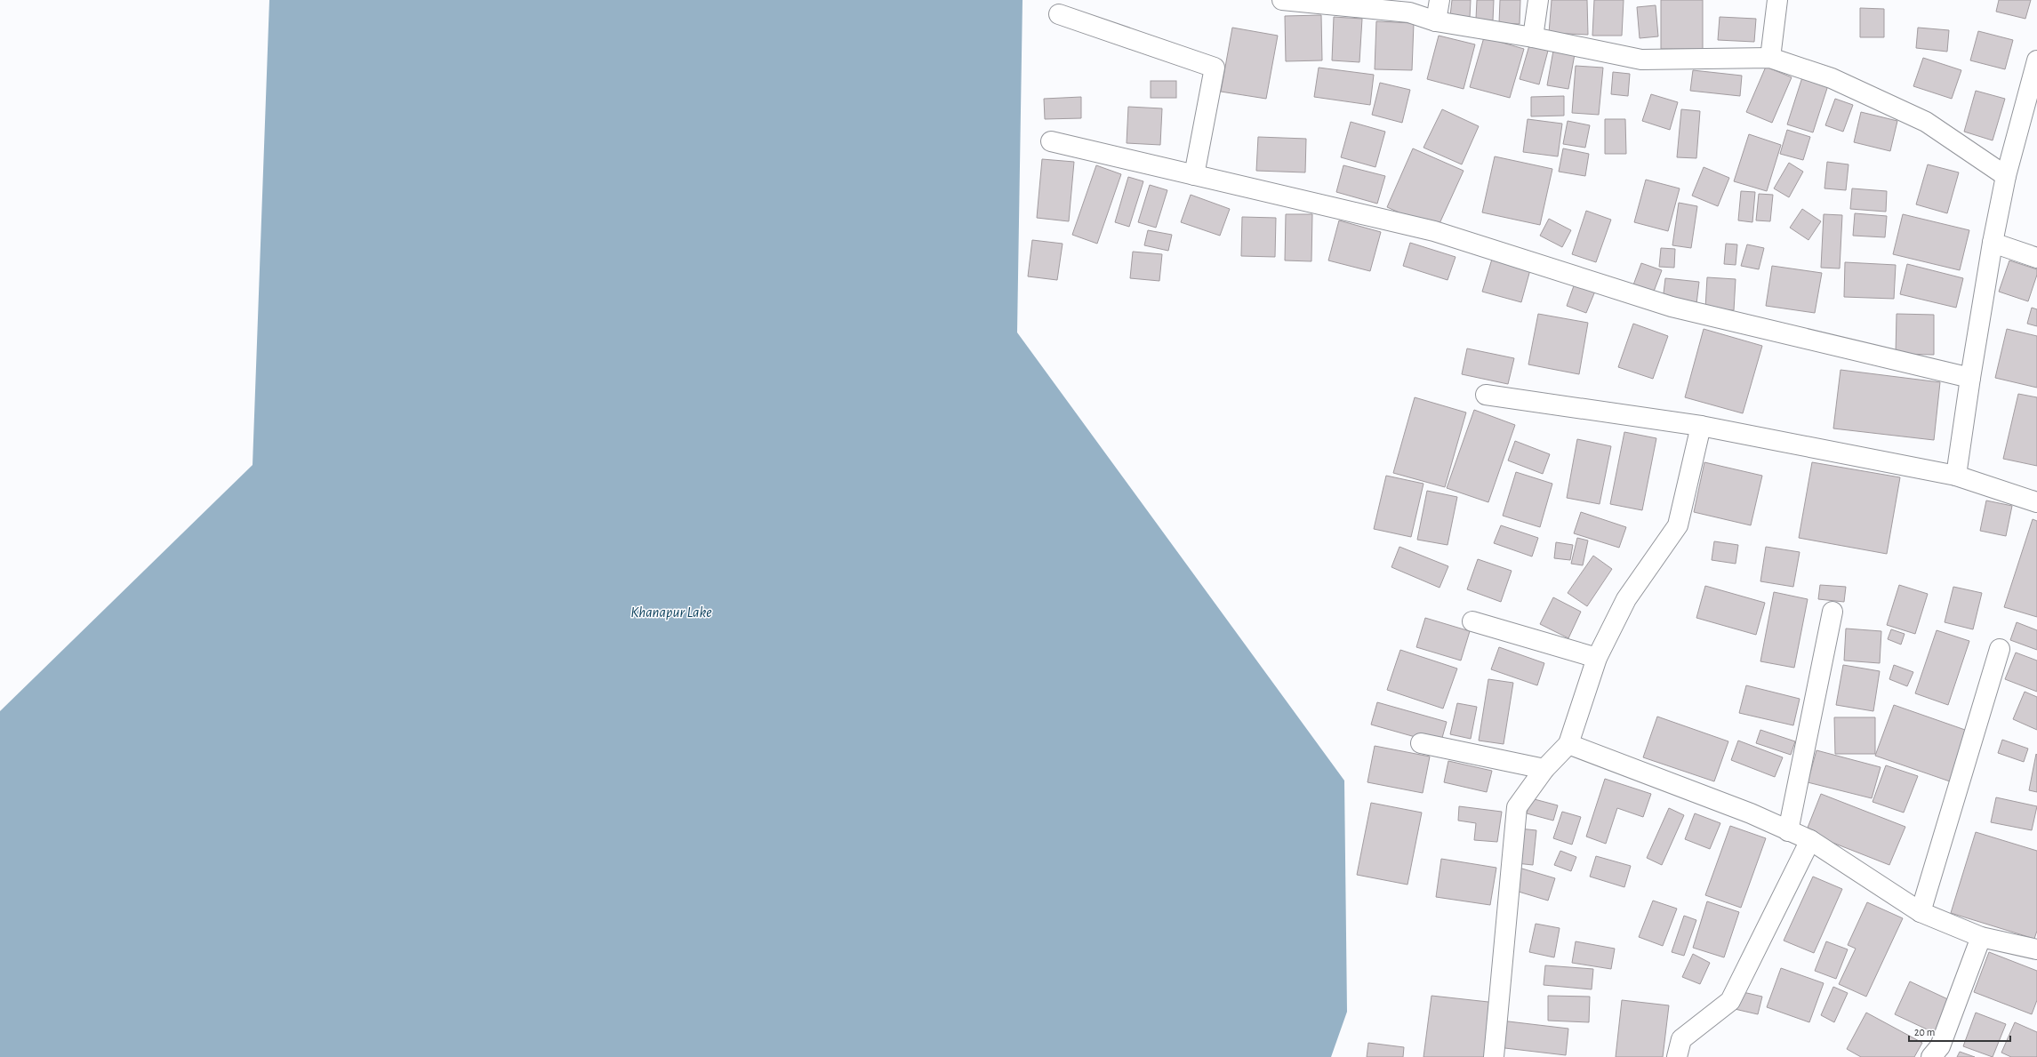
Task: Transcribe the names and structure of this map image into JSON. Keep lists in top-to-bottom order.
{
  "water": ["Khanapur Lake"],
  "scale_bar": "20 m"
}
